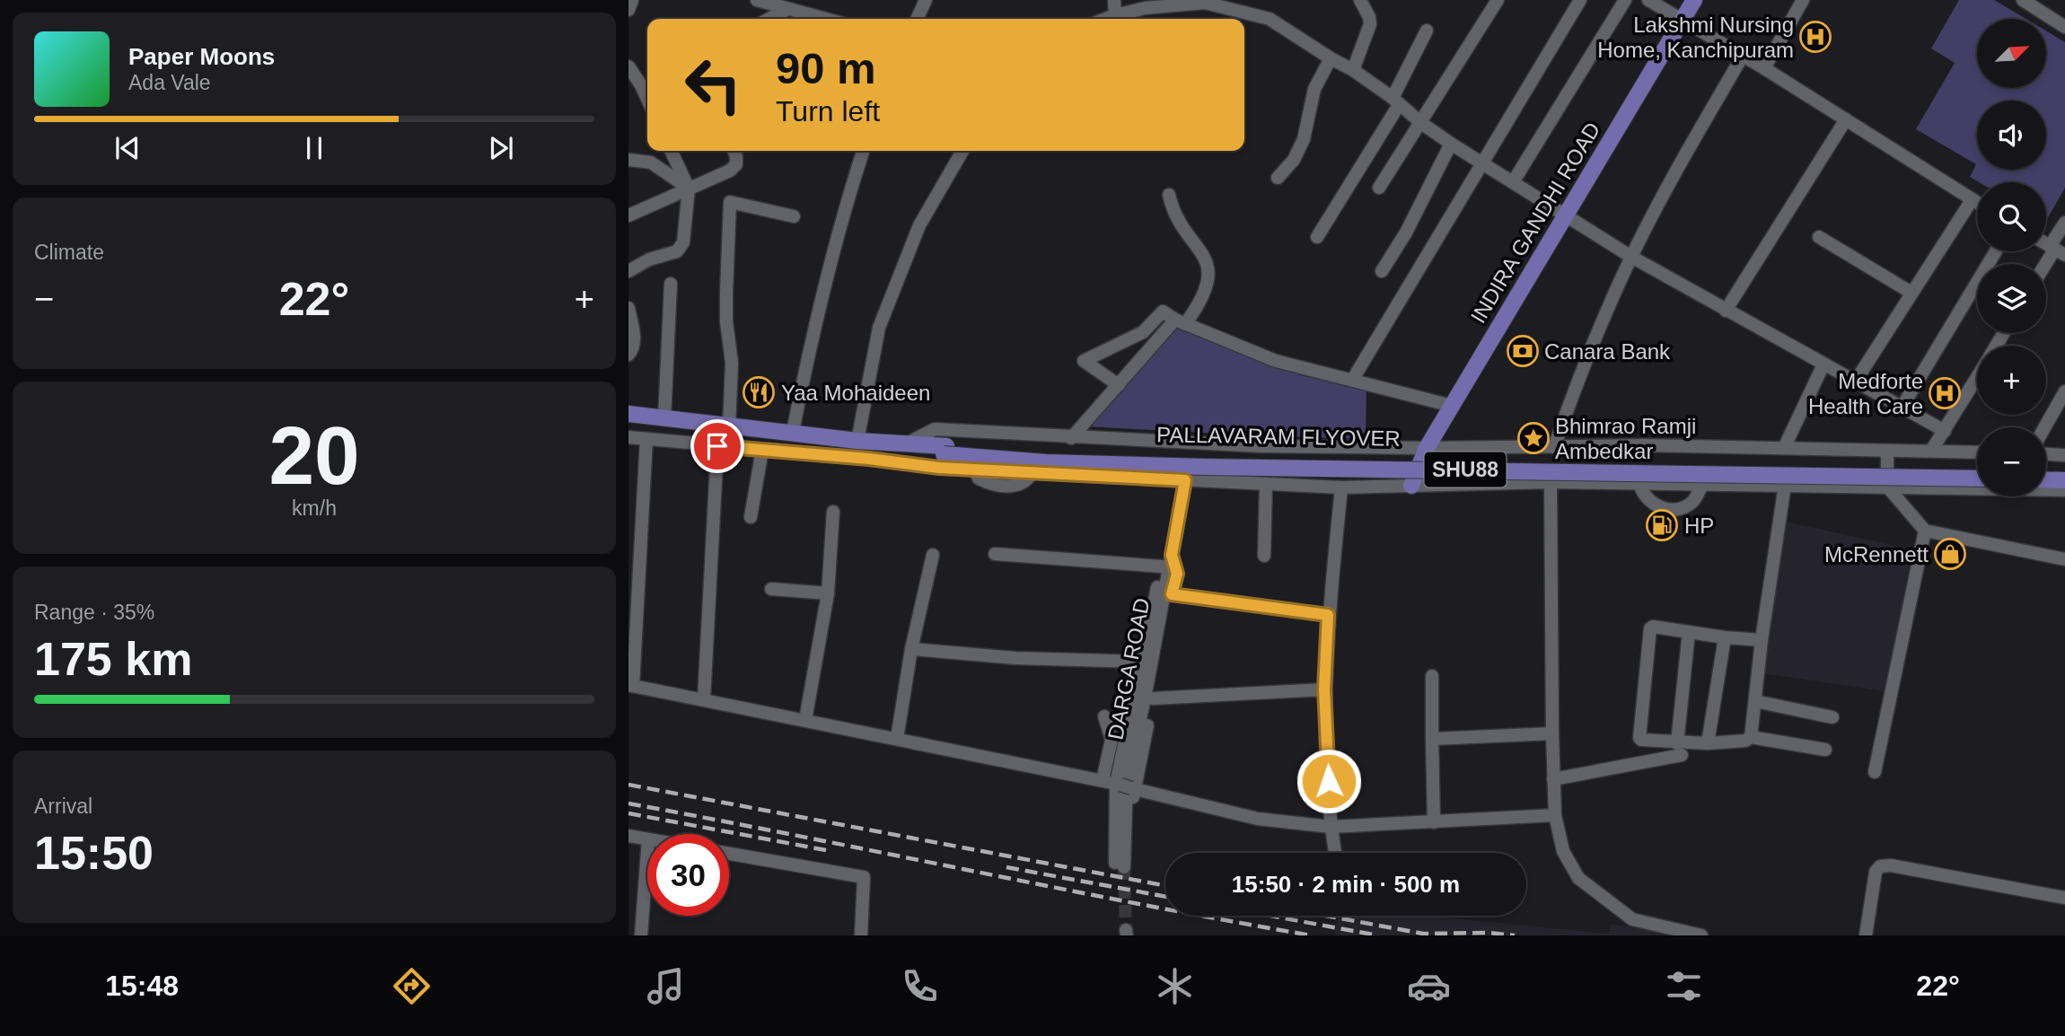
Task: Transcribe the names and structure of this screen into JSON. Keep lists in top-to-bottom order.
{
  "streets": {
    "main road": ["INDIRA GANDHI ROAD", "PALLAVARAM FLYOVER", "SHU88"],
    "street": ["DARGA ROAD"]
  },
  "crossings": [
    ["PALLAVARAM FLYOVER", "SHU88"]
  ],
  "places": {
    "hospital": ["Lakshmi Nursing Home, Kanchipuram", "Medforte Health Care"],
    "bank": ["Canara Bank"],
    "restaurant": ["Yaa Mohaideen"],
    "place": ["Bhimrao Ramji Ambedkar"],
    "fuel station": ["HP"],
    "shop": ["McRennett"]
  },
  "north": "top right",
  "page": {
    "map_buttons": ["+", "−"],
    "turn": ["90 m", "Turn left"],
    "song": ["Paper Moons", "Ada Vale"],
    "tile": [
      "Climate",
      ["20", "km/h"],
      ["Range · 35%", "175 km"],
      ["Arrival", "15:50"]
    ],
    "heat": ["−", "22°", "+"],
    "limit": "30",
    "trip": "15:50 · 2 min · 500 m",
    "tabs": ["15:48", "22°"]
  }
}
